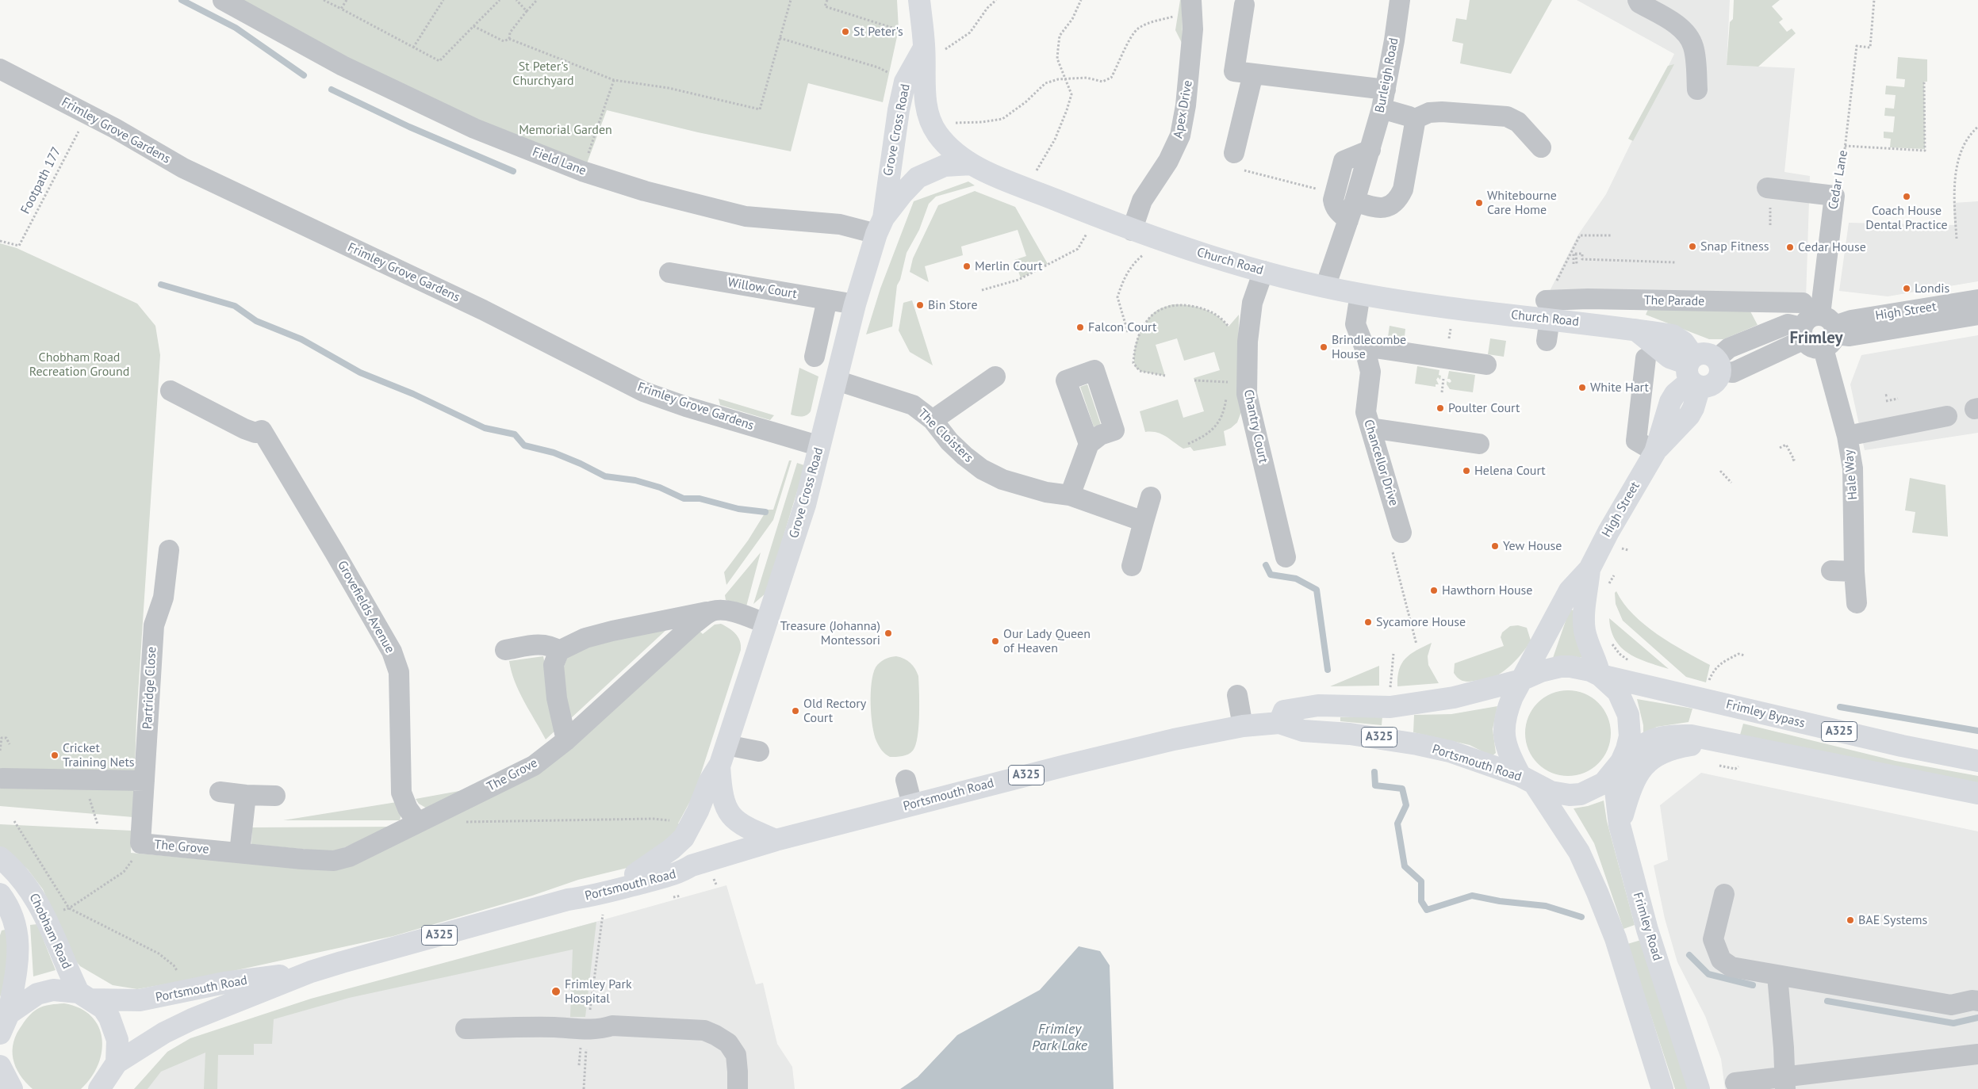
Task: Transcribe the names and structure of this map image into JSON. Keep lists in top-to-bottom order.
{
  "streets": {
    "main road": [
      "Grove Cross Road",
      "Church Road",
      "High Street",
      "Frimley Bypass",
      "A325",
      "Portsmouth Road",
      "Frimley Road",
      "Chobham Road"
    ],
    "street": [
      "Burleigh Road",
      "Apex Drive",
      "Frimley Grove Gardens",
      "Field Lane",
      "Cedar Lane",
      "Willow Court",
      "The Parade",
      "Chantry Court",
      "The Cloisters",
      "Chancellor Drive",
      "Hale Way",
      "Grovefields Avenue",
      "Partridge Close",
      "The Grove"
    ],
    "path": ["Footpath 177"]
  },
  "crossings": [
    ["Apex Drive", "Church Road"],
    ["Grove Cross Road", "Frimley Grove Gardens"],
    ["Grove Cross Road", "Field Lane"],
    ["Grove Cross Road", "Church Road"],
    ["Grove Cross Road", "Willow Court"],
    ["Grove Cross Road", "The Cloisters"],
    ["Grove Cross Road", "Portsmouth Road"],
    ["Cedar Lane", "High Street"],
    ["Cedar Lane", "Hale Way"],
    ["Church Road", "The Parade"],
    ["Church Road", "High Street"],
    ["Church Road", "Chantry Court"],
    ["Church Road", "Chancellor Drive"],
    ["High Street", "Hale Way"],
    ["High Street", "Frimley Bypass"],
    ["High Street", "A325"],
    ["High Street", "Portsmouth Road"],
    ["High Street", "Frimley Road"],
    ["Grovefields Avenue", "The Grove"],
    ["Partridge Close", "The Grove"],
    ["Frimley Bypass", "A325"],
    ["Frimley Bypass", "Portsmouth Road"],
    ["Frimley Bypass", "Frimley Road"],
    ["A325", "Portsmouth Road"],
    ["A325", "Frimley Road"],
    ["Portsmouth Road", "Frimley Road"],
    ["Portsmouth Road", "Chobham Road"]
  ],
  "districts": ["Frimley"],
  "water": ["Frimley Park Lake"],
  "parks": ["St Peter's Churchyard", "Memorial Garden", "Chobham Road Recreation Ground"],
  "places": [
    "St Peter's",
    "Coach House Dental Practice",
    "Whitebourne Care Home",
    "Snap Fitness",
    "Cedar House",
    "Merlin Court",
    "Londis",
    "Bin Store",
    "Falcon Court",
    "Brindlecombe House",
    "White Hart",
    "Poulter Court",
    "Helena Court",
    "Yew House",
    "Hawthorn House",
    "Sycamore House",
    "Treasure (Johanna) Montessori",
    "Our Lady Queen of Heaven",
    "Old Rectory Court",
    "Cricket Training Nets",
    "BAE Systems",
    "Frimley Park Hospital"
  ]
}
